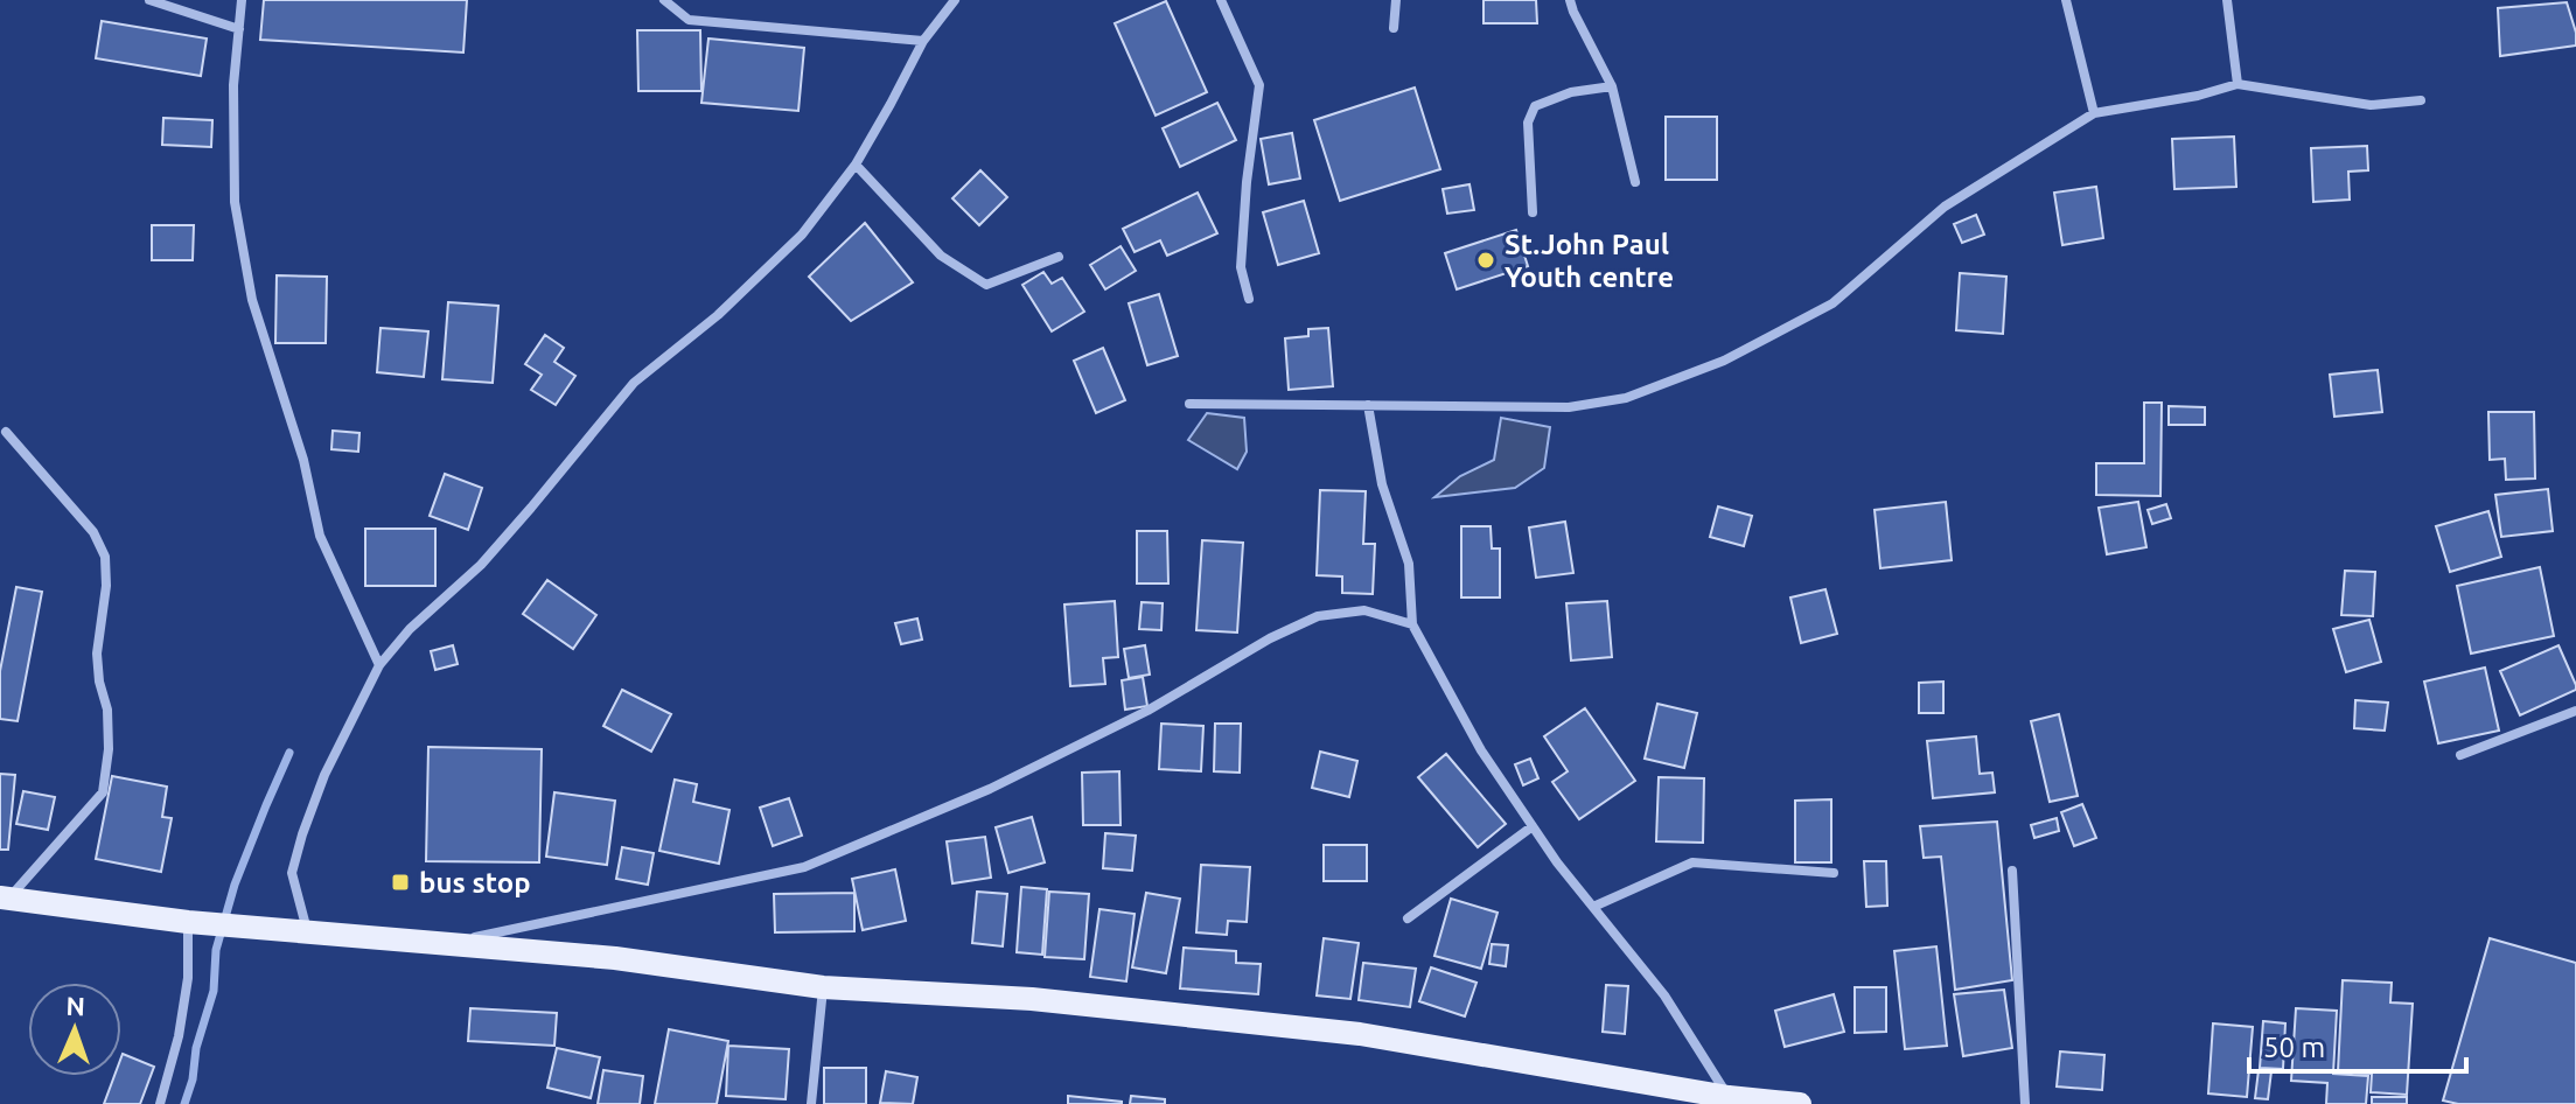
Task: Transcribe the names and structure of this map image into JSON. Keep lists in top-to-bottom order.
{
  "places": {
    "other": ["St.John Paul Youth centre"],
    "transit": ["bus stop"]
  },
  "scale_bar": "50 m",
  "north": "top"
}
